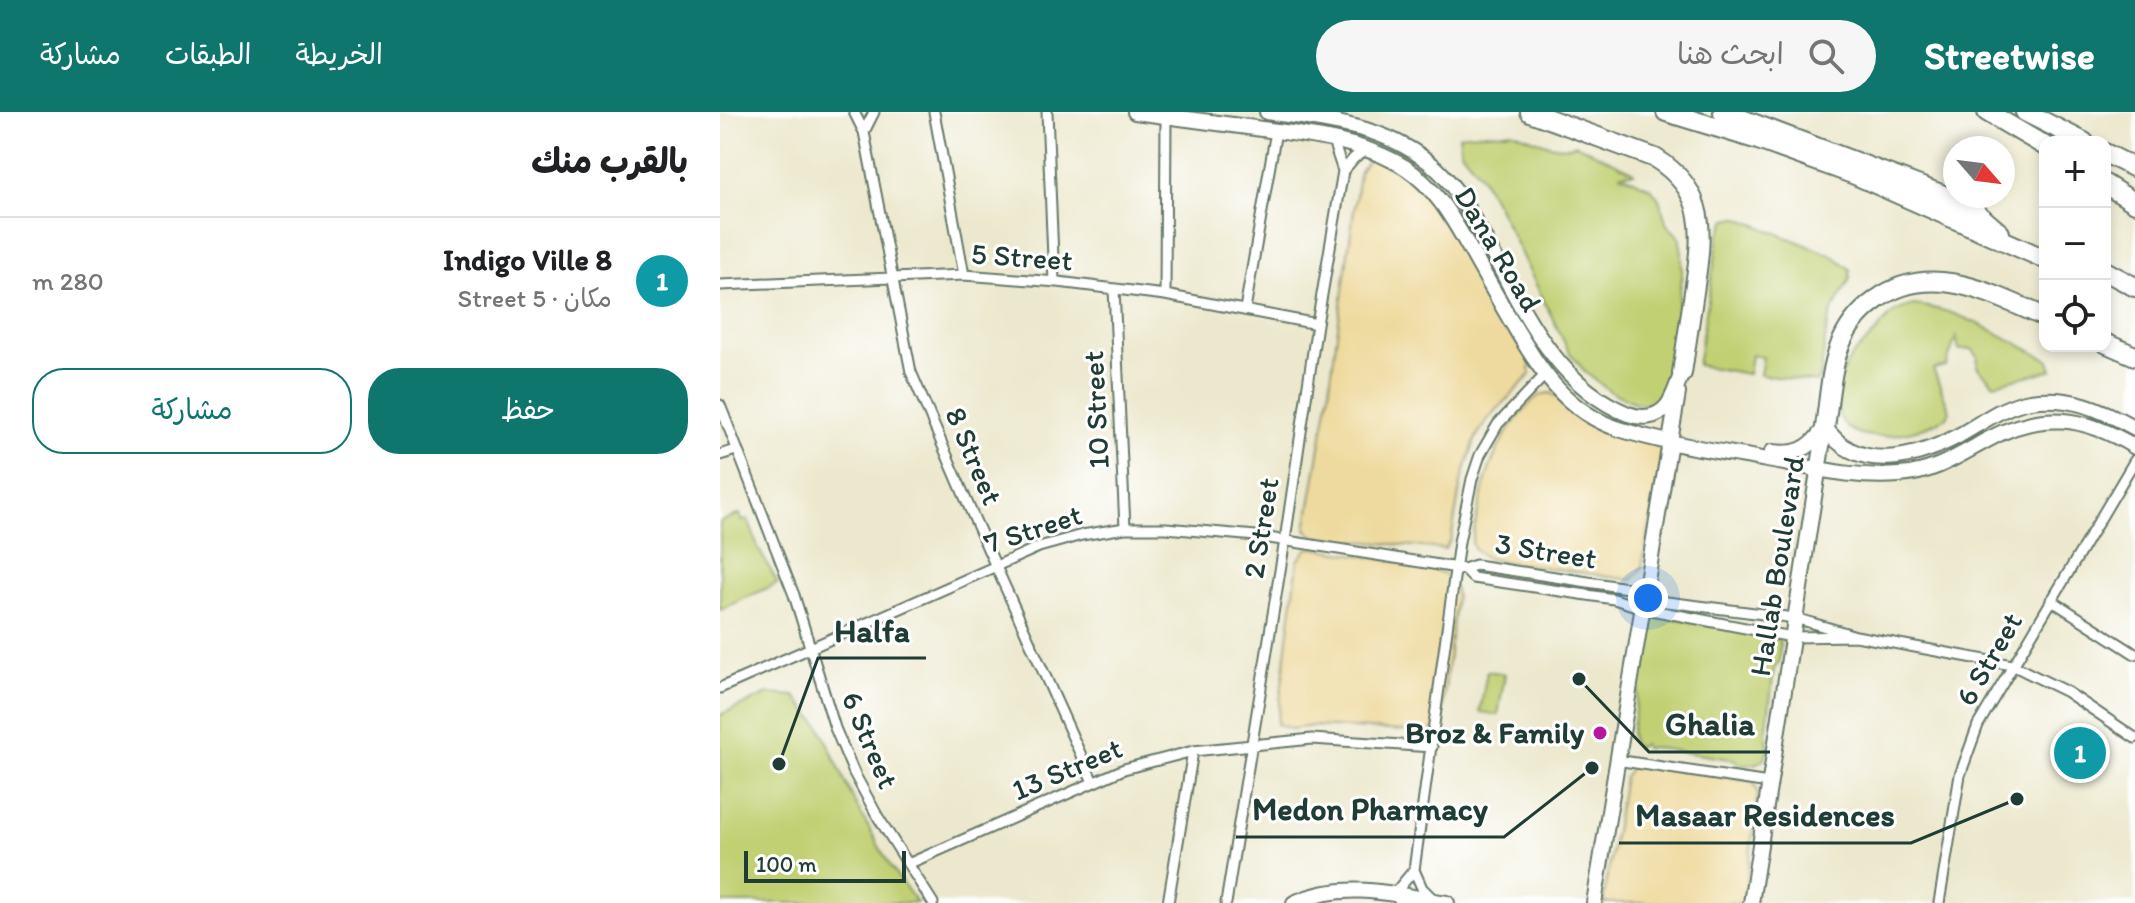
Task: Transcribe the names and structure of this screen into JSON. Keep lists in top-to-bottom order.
{
  "streets": {
    "street": [
      "Dana Road",
      "5 Street",
      "10 Street",
      "8 Street",
      "2 Street",
      "7 Street",
      "3 Street",
      "Hallab Boulevard",
      "6 Street",
      "13 Street"
    ]
  },
  "crossings": [
    ["Dana Road", "2 Street"],
    ["Dana Road", "Hallab Boulevard"],
    ["5 Street", "10 Street"],
    ["5 Street", "8 Street"],
    ["5 Street", "2 Street"],
    ["10 Street", "7 Street"],
    ["8 Street", "7 Street"],
    ["8 Street", "13 Street"],
    ["2 Street", "7 Street"],
    ["2 Street", "3 Street"],
    ["2 Street", "13 Street"],
    ["7 Street", "3 Street"],
    ["7 Street", "6 Street"],
    ["3 Street", "Hallab Boulevard"],
    ["3 Street", "6 Street"],
    ["6 Street", "13 Street"]
  ],
  "places": [
    "Ghalia",
    "Broz & Family",
    "Halfa",
    "Medon Pharmacy",
    "Masaar Residences"
  ],
  "scale_bar": "100 m",
  "north": "bottom right",
  "page": {
    "header": "Streetwise",
    "search": "ابحث هنا",
    "nav": ["الخريطة", "الطبقات", "مشاركة"],
    "heading": "بالقرب منك",
    "map_buttons": ["+", "−"],
    "list": [
      {
        "mark": "1",
        "name": "Indigo Ville 8",
        "note": "مكان · 5 Street",
        "value": "280 m"
      }
    ],
    "buttons": ["حفظ", "مشاركة"],
    "pins": "1",
    "scale": "100 m"
  }
}
